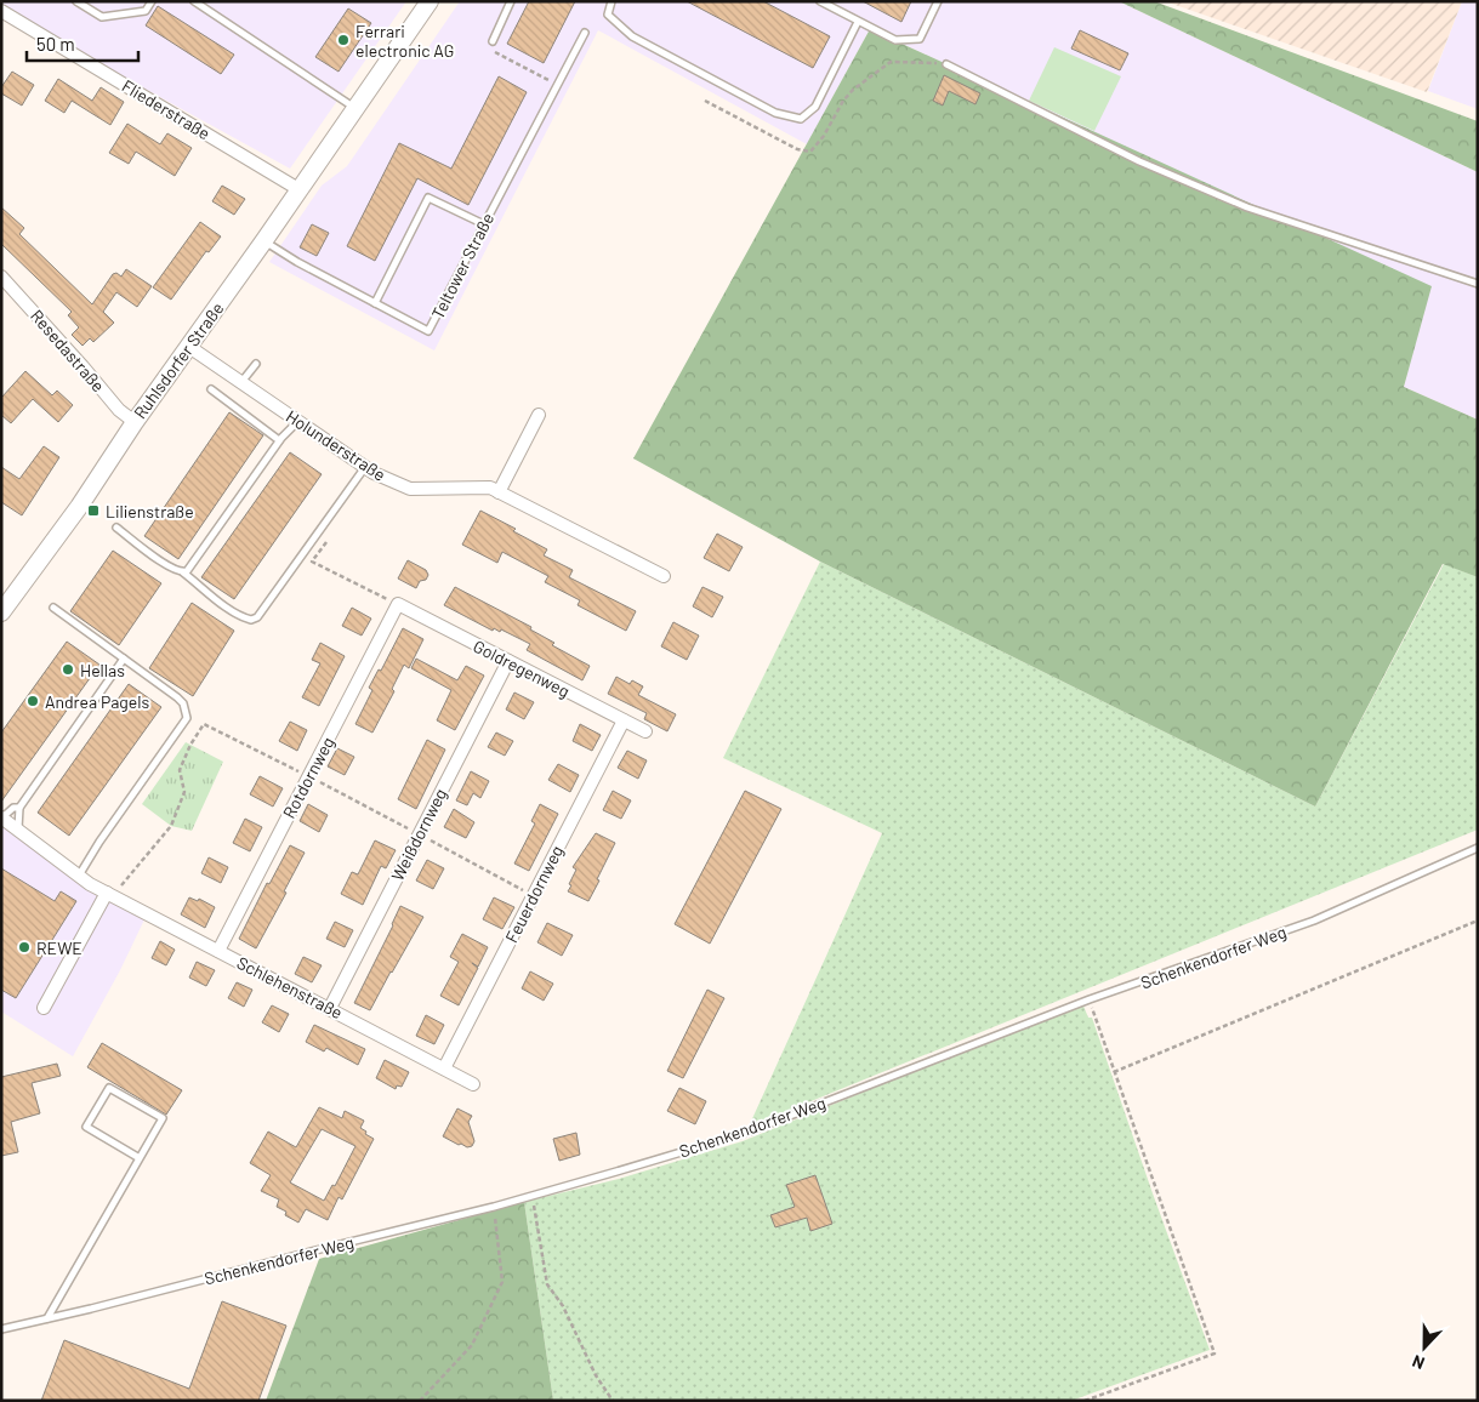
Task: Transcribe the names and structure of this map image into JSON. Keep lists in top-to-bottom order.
{
  "streets": {
    "main road": ["Ruhlsdorfer Straße"],
    "street": [
      "Fliederstraße",
      "Resedastraße",
      "Holunderstraße",
      "Goldregenweg",
      "Rotdornweg",
      "Weißdornweg",
      "Feuerdornweg",
      "Schlehenstraße"
    ],
    "lane": ["Teltower Straße", "Schenkendorfer Weg"]
  },
  "crossings": [
    ["Fliederstraße", "Ruhlsdorfer Straße"],
    ["Teltower Straße", "Ruhlsdorfer Straße"],
    ["Resedastraße", "Ruhlsdorfer Straße"],
    ["Ruhlsdorfer Straße", "Holunderstraße"],
    ["Goldregenweg", "Rotdornweg"],
    ["Goldregenweg", "Weißdornweg"],
    ["Goldregenweg", "Feuerdornweg"],
    ["Rotdornweg", "Schlehenstraße"],
    ["Weißdornweg", "Schlehenstraße"],
    ["Feuerdornweg", "Schlehenstraße"]
  ],
  "places": {
    "other": [
      "Ferrari electronic AG",
      "Hellas",
      "Andrea Pagels",
      "REWE"
    ],
    "transit": ["Lilienstraße"]
  },
  "scale_bar": "50 m",
  "north": "bottom"
}
